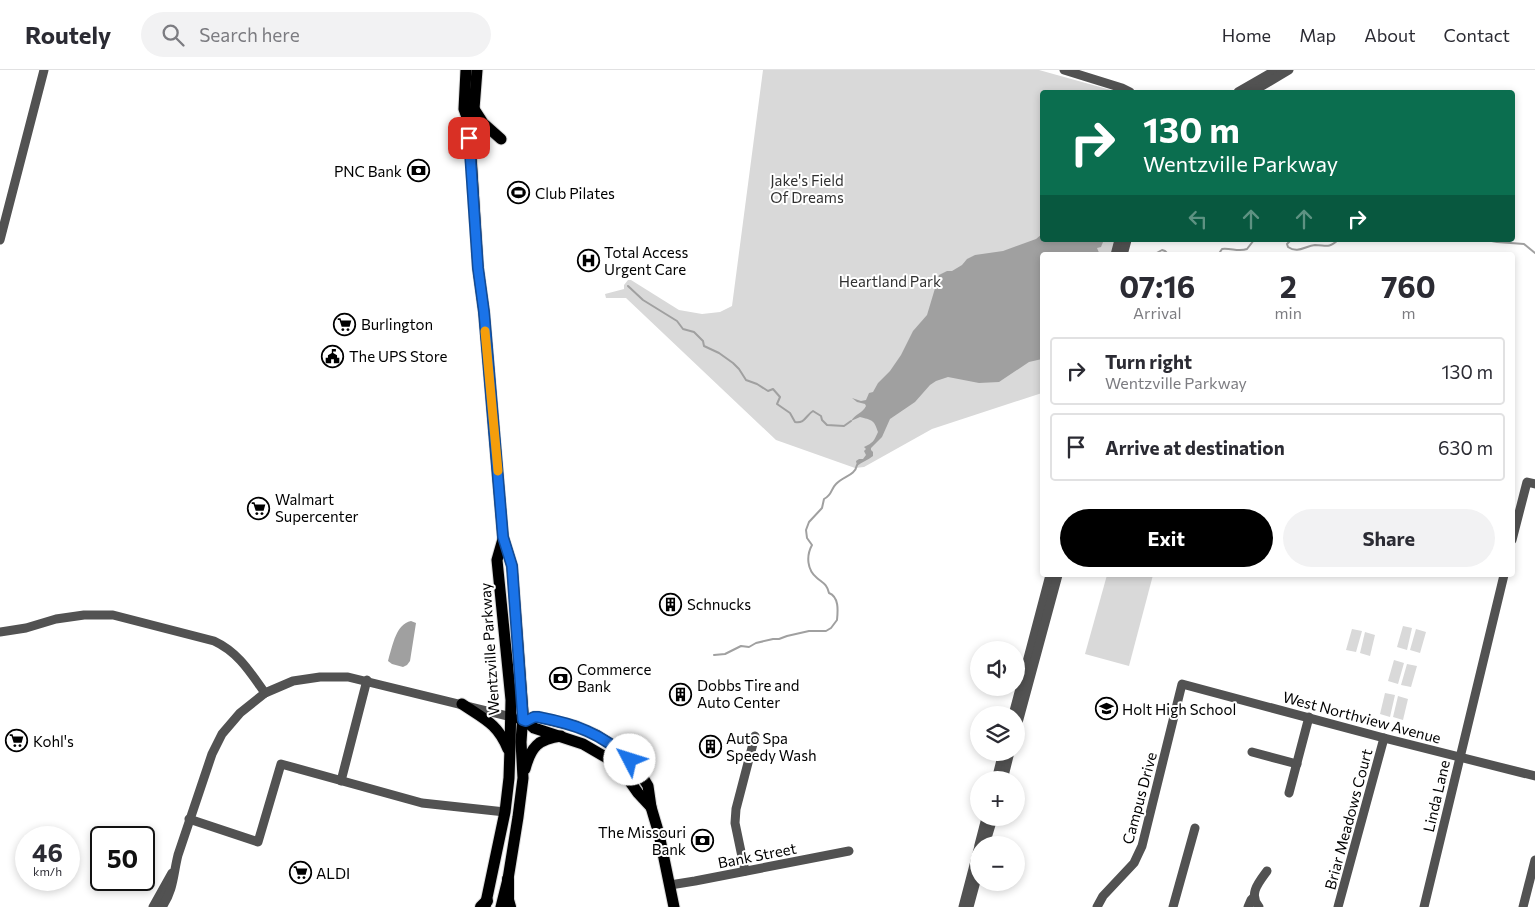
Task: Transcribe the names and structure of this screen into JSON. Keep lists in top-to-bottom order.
{
  "streets": {
    "main road": ["Wentzville Parkway"],
    "street": [
      "West Northview Avenue",
      "Linda Lane",
      "Campus Drive",
      "Briar Meadows Court",
      "Bank Street"
    ]
  },
  "crossings": [
    ["West Northview Avenue", "Linda Lane"],
    ["West Northview Avenue", "Campus Drive"],
    ["West Northview Avenue", "Briar Meadows Court"]
  ],
  "parks": ["Jake's Field Of Dreams", "Heartland Park"],
  "places": {
    "bank": ["PNC Bank", "Commerce Bank", "The Missouri Bank"],
    "sports": ["Club Pilates"],
    "hospital": ["Total Access Urgent Care"],
    "supermarket": [
      "Burlington",
      "Walmart Supercenter",
      "Kohl's",
      "ALDI"
    ],
    "public building": ["The UPS Store"],
    "building": ["Schnucks", "Dobbs Tire and Auto Center", "Auto Spa Speedy Wash"],
    "school or university": ["Holt High School"]
  },
  "page": {
    "header": "Routely",
    "search": "Search here",
    "nav": [
      "Home",
      "Map",
      "About",
      "Contact"
    ],
    "turn": ["130 m", "Wentzville Parkway"],
    "eta": [
      "07:16",
      "Arrival",
      "2",
      "min",
      "760",
      "m"
    ],
    "list": [
      {
        "name": "Turn right",
        "note": "Wentzville Parkway",
        "value": "130 m"
      },
      {
        "name": "Arrive at destination",
        "value": "630 m"
      }
    ],
    "buttons": ["Exit", "Share"],
    "map_buttons": ["+", "−"],
    "speed": "46 km/h",
    "limit": "50"
  }
}
